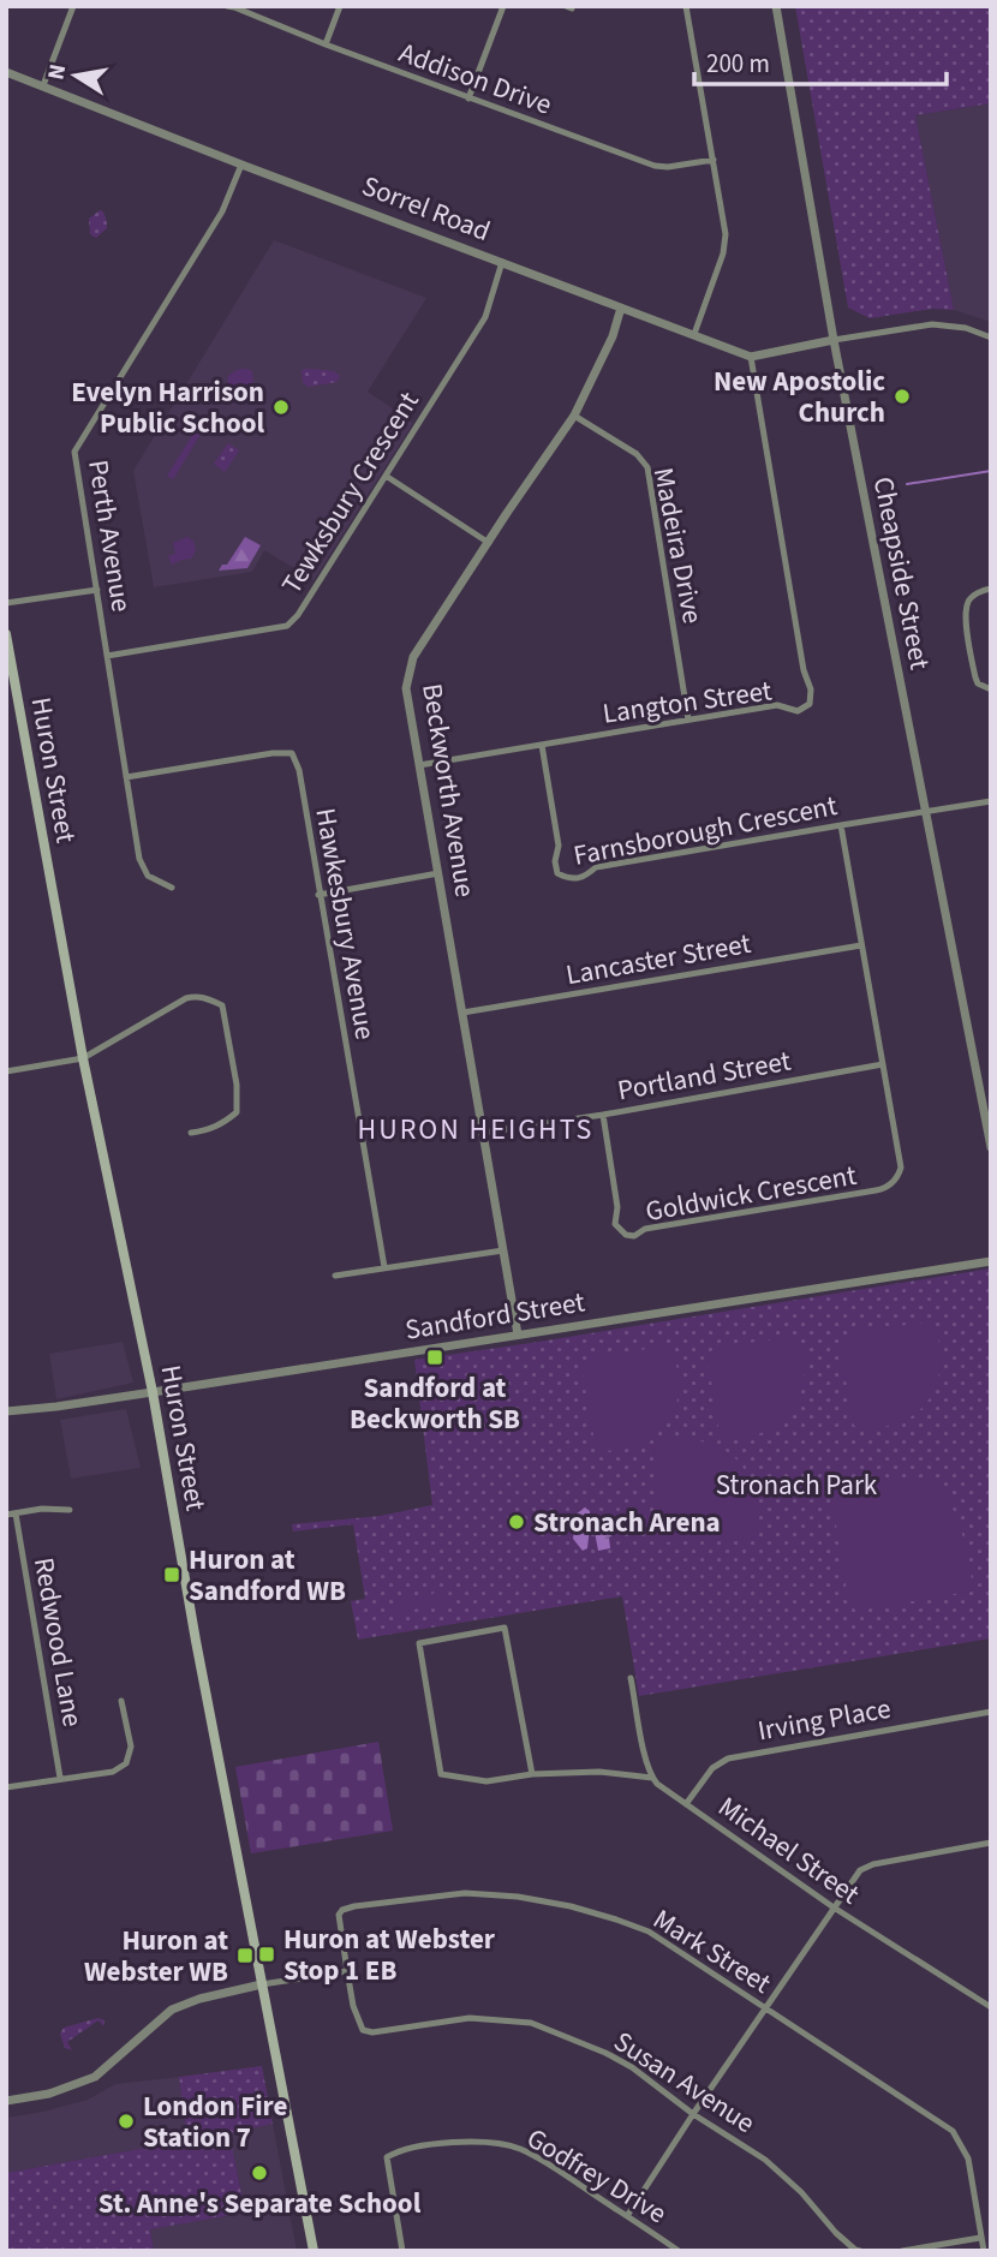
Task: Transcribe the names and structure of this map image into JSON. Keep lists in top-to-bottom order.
{
  "streets": {
    "main road": ["Huron Street"],
    "street": [
      "Addison Drive",
      "Sorrel Road",
      "Tewksbury Crescent",
      "Perth Avenue",
      "Madeira Drive",
      "Cheapside Street",
      "Langton Street",
      "Beckworth Avenue",
      "Farnsborough Crescent",
      "Hawkesbury Avenue",
      "Lancaster Street",
      "Portland Street",
      "Goldwick Crescent",
      "Sandford Street",
      "Redwood Lane",
      "Irving Place",
      "Michael Street",
      "Mark Street",
      "Susan Avenue",
      "Godfrey Drive"
    ]
  },
  "crossings": [
    ["Sorrel Road", "Tewksbury Crescent"],
    ["Sorrel Road", "Perth Avenue"],
    ["Sorrel Road", "Langton Street"],
    ["Sorrel Road", "Beckworth Avenue"],
    ["Tewksbury Crescent", "Perth Avenue"],
    ["Perth Avenue", "Hawkesbury Avenue"],
    ["Madeira Drive", "Langton Street"],
    ["Madeira Drive", "Beckworth Avenue"],
    ["Cheapside Street", "Farnsborough Crescent"],
    ["Langton Street", "Beckworth Avenue"],
    ["Langton Street", "Farnsborough Crescent"],
    ["Huron Street", "Sandford Street"],
    ["Beckworth Avenue", "Lancaster Street"],
    ["Beckworth Avenue", "Portland Street"],
    ["Beckworth Avenue", "Sandford Street"],
    ["Farnsborough Crescent", "Goldwick Crescent"],
    ["Lancaster Street", "Goldwick Crescent"],
    ["Portland Street", "Goldwick Crescent"],
    ["Irving Place", "Michael Street"],
    ["Mark Street", "Susan Avenue"]
  ],
  "districts": ["HURON HEIGHTS"],
  "parks": ["Stronach Park"],
  "places": {
    "other": [
      "New Apostolic Church",
      "Evelyn Harrison Public School",
      "Stronach Arena",
      "London Fire Station 7",
      "St. Anne's Separate School"
    ],
    "transit": [
      "Sandford at Beckworth SB",
      "Huron at Sandford WB",
      "Huron at Webster Stop 1 EB",
      "Huron at Webster WB"
    ]
  },
  "scale_bar": "200 m",
  "north": "left"
}
